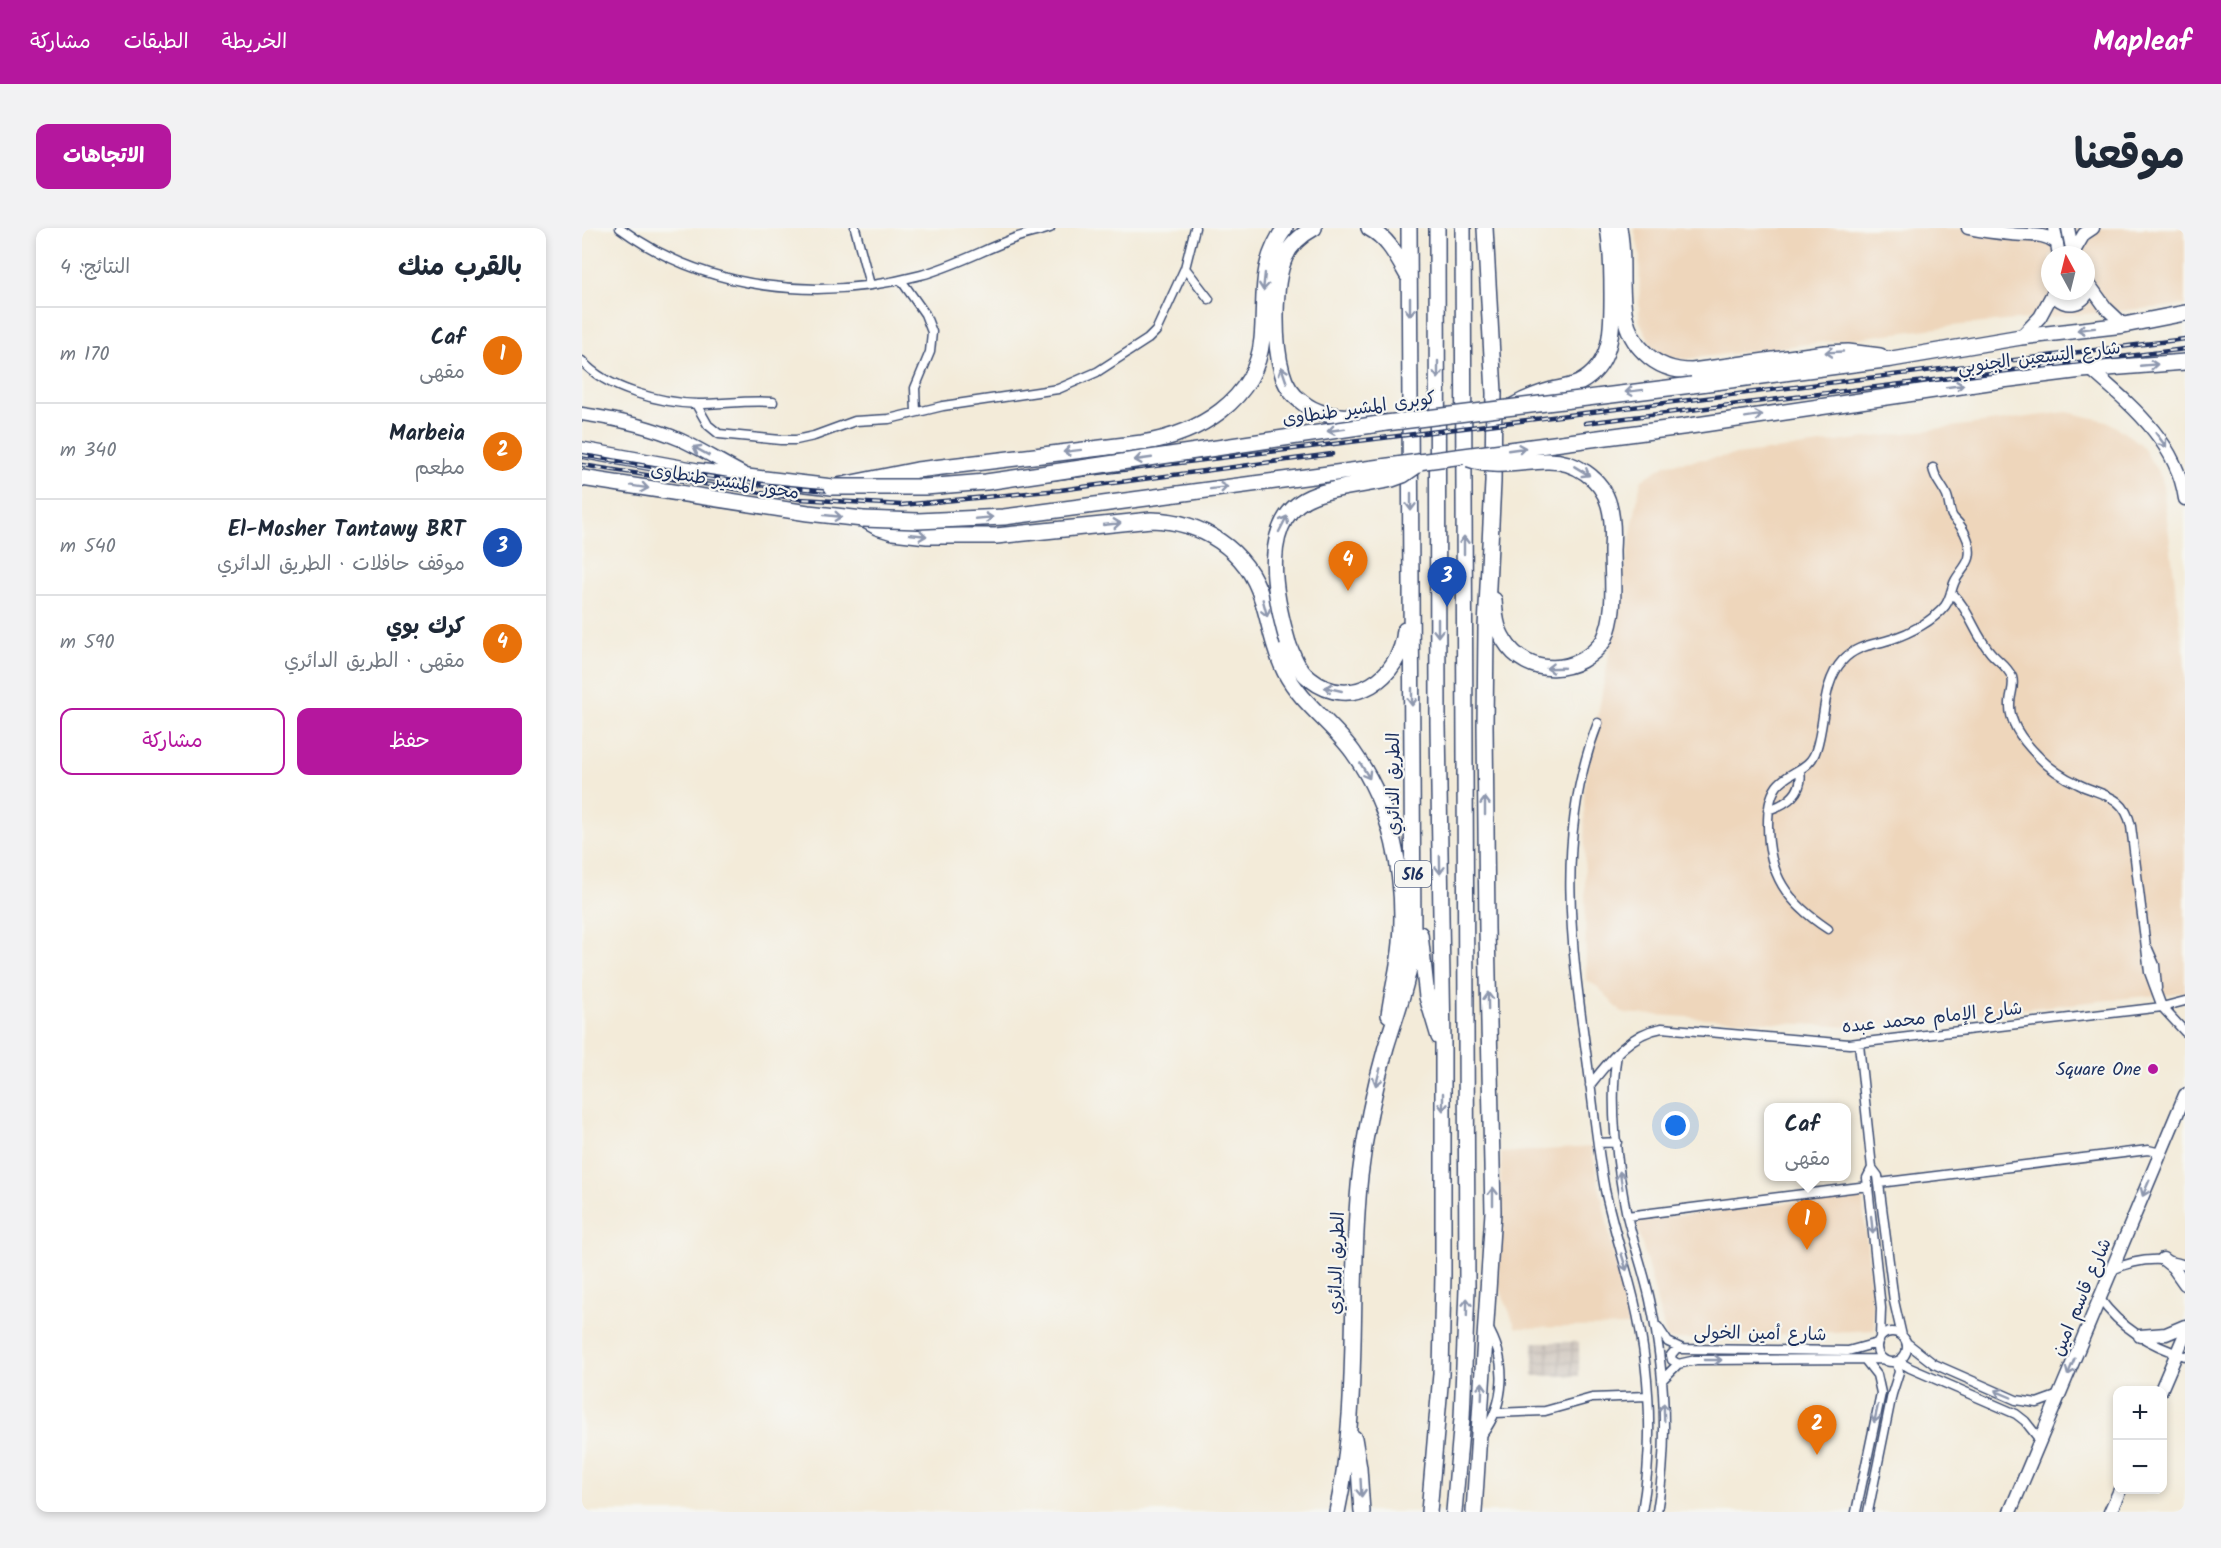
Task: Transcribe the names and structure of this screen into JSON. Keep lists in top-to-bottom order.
{
  "streets": {
    "highway": [
      "شارع التسعين الجنوبي",
      "كوبرى المشير طنطاوى",
      "محور المشير طنطاوى",
      "الطريق الدائري",
      "516"
    ],
    "main road": ["شارع قاسم امين"],
    "street": ["شارع الإمام محمد عبده", "شارع أمين الخولى"]
  },
  "crossings": [
    ["شارع التسعين الجنوبي", "كوبرى المشير طنطاوى"],
    ["كوبرى المشير طنطاوى", "محور المشير طنطاوى"],
    ["الطريق الدائري", "516"]
  ],
  "one_way": ["شارع قاسم امين"],
  "places": ["Square One"],
  "north": "top",
  "page": {
    "header": "Mapleaf",
    "nav": ["الخريطة", "الطبقات", "مشاركة"],
    "title": "موقعنا",
    "buttons": [
      "الاتجاهات",
      ["حفظ", "مشاركة"]
    ],
    "heading": ["بالقرب منك", "النتائج: 4"],
    "list": [
      {
        "mark": "1",
        "name": "Caf",
        "note": "مقهى",
        "value": "170 m"
      },
      {
        "mark": "2",
        "name": "Marbeia",
        "note": "مطعم",
        "value": "340 m"
      },
      {
        "mark": "3",
        "name": "El-Mosher Tantawy BRT",
        "note": "موقف حافلات · الطريق الدائري",
        "value": "540 m"
      },
      {
        "mark": "4",
        "name": "كرك بوي",
        "note": "مقهى · الطريق الدائري",
        "value": "590 m"
      }
    ],
    "pins": [
      "4",
      "3",
      "1",
      "2"
    ],
    "popup": ["Caf", "مقهى"],
    "map_buttons": ["+", "−"]
  }
}
